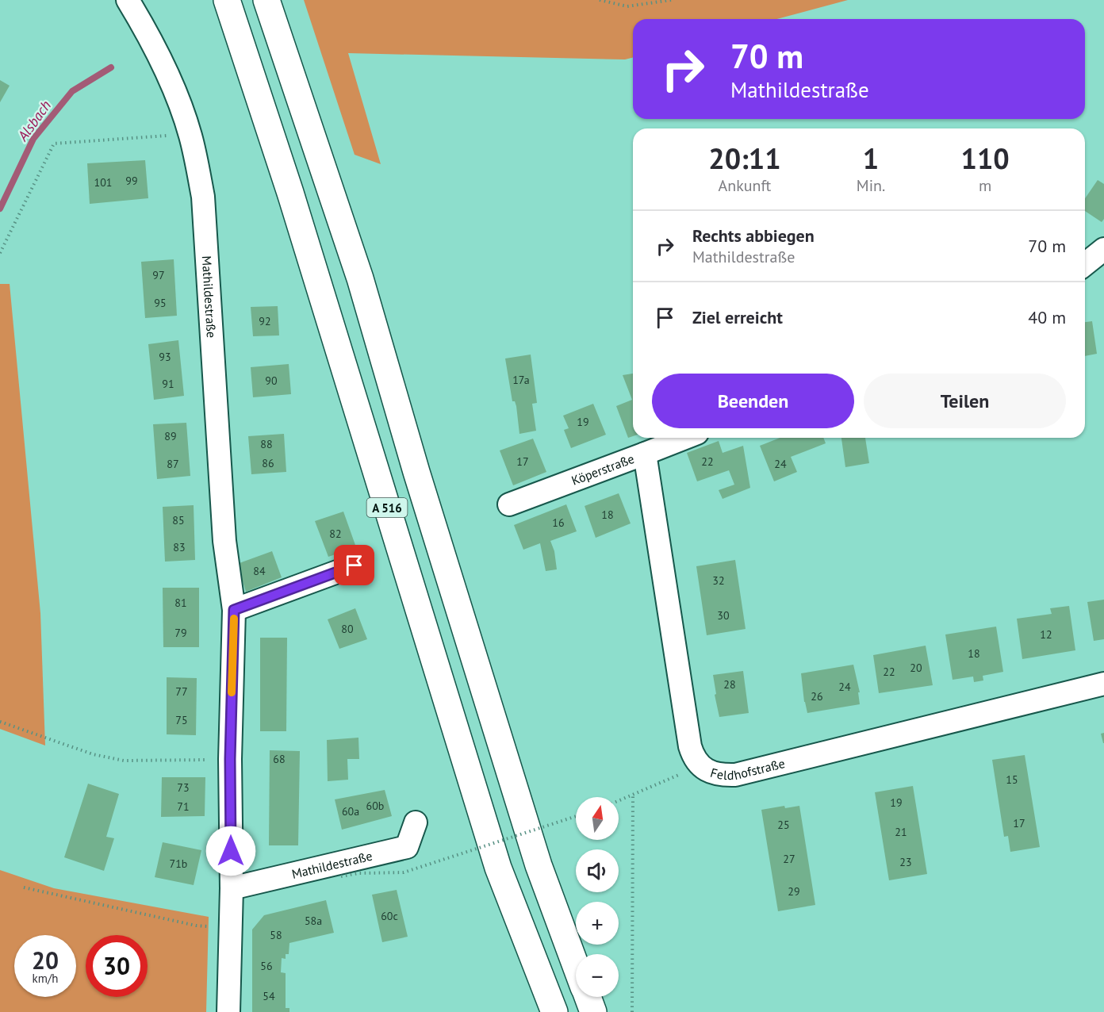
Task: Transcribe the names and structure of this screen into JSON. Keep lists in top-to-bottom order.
{
  "streets": {
    "highway": ["A 516"],
    "street": ["Mathildestraße", "Köperstraße", "Feldhofstraße"]
  },
  "crossings": [
    ["Köperstraße", "Feldhofstraße"]
  ],
  "water": ["Alsbach"],
  "house_numbers": [
    "99",
    "101",
    "97",
    "95",
    "92",
    "93",
    "17a",
    "90",
    "91",
    "19",
    "89",
    "88",
    "17",
    "22",
    "86",
    "87",
    "24",
    "18",
    "85",
    "16",
    "82",
    "83",
    "84",
    "32",
    "81",
    "30",
    "80",
    "79",
    "12",
    "18",
    "20",
    "22",
    "28",
    "24",
    "77",
    "26",
    "75",
    "68",
    "15",
    "73",
    "19",
    "60b",
    "71",
    "60a",
    "17",
    "25",
    "21",
    "27",
    "23",
    "71b",
    "29",
    "60c",
    "58a",
    "58",
    "56",
    "54"
  ],
  "north": "top",
  "page": {
    "turn": ["70 m", "Mathildestraße"],
    "eta": [
      "20:11",
      "Ankunft",
      "1",
      "Min.",
      "110",
      "m"
    ],
    "list": [
      {
        "name": "Rechts abbiegen",
        "note": "Mathildestraße",
        "value": "70 m"
      },
      {
        "name": "Ziel erreicht",
        "value": "40 m"
      }
    ],
    "buttons": ["Beenden", "Teilen"],
    "map_buttons": ["+", "−"],
    "speed": "20 km/h",
    "limit": "30"
  }
}
